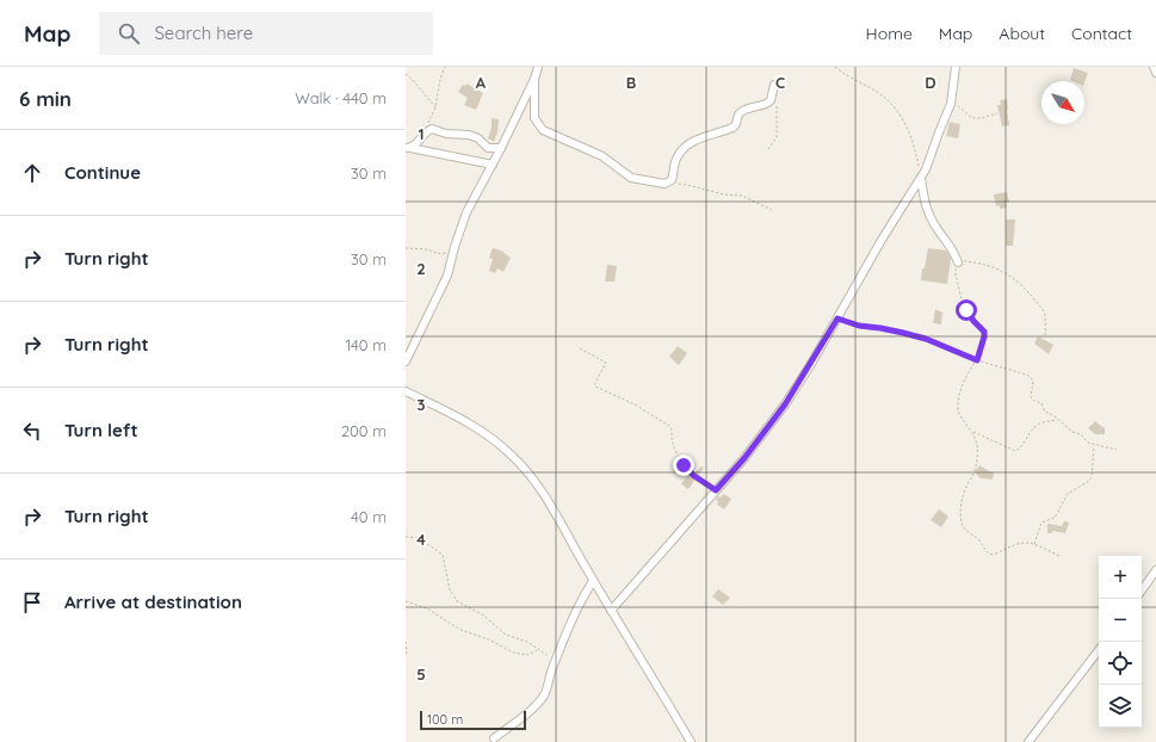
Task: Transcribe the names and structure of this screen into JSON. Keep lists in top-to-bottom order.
{
  "scale_bar": "100 m",
  "north": "bottom right",
  "page": {
    "header": "Map",
    "search": "Search here",
    "nav": [
      "Home",
      "Map",
      "About",
      "Contact"
    ],
    "heading": ["6 min", "Walk · 440 m"],
    "list": [
      ["Continue", "30 m"],
      ["Turn right", "30 m"],
      ["Turn right", "140 m"],
      ["Turn left", "200 m"],
      ["Turn right", "40 m"],
      "Arrive at destination"
    ],
    "map_buttons": ["+", "−"],
    "scale": "100 m"
  },
  "grid": {
    "columns": [
      "A",
      "B",
      "C",
      "D"
    ],
    "rows": [
      "1",
      "2",
      "3",
      "4",
      "5"
    ]
  }
}
